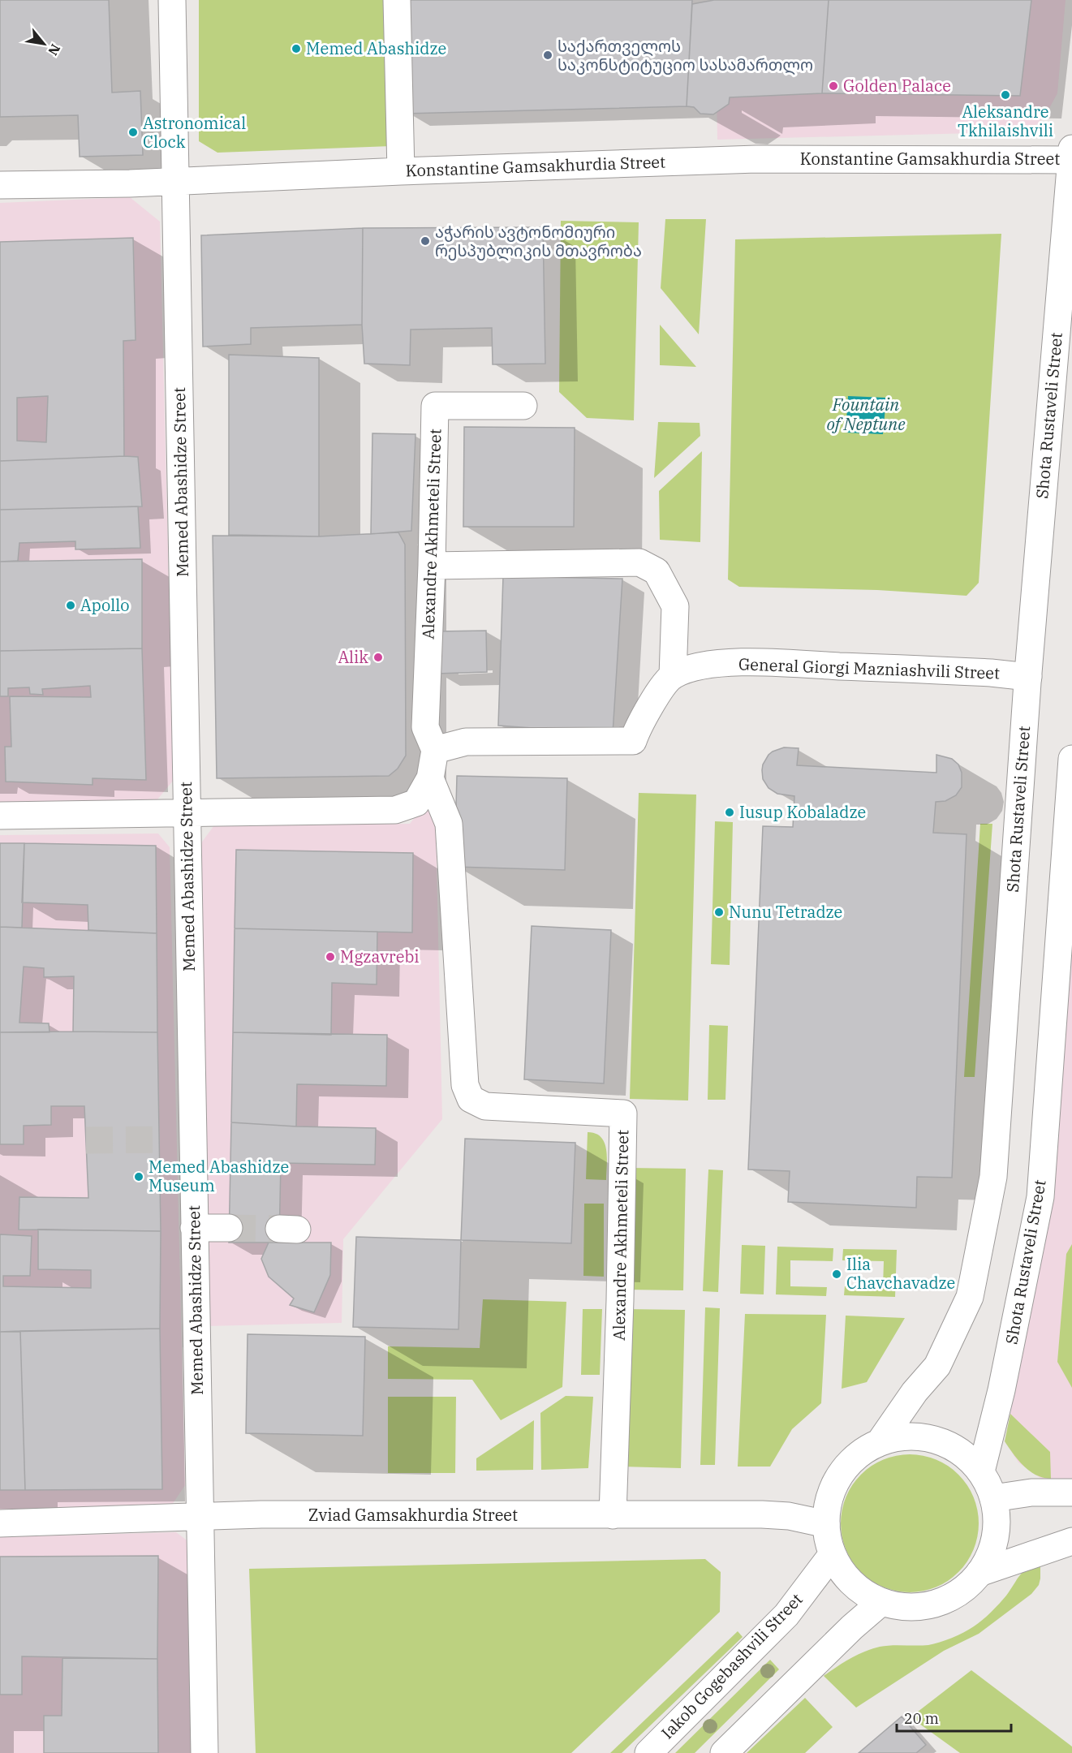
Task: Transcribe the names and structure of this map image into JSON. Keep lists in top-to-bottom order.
{
  "streets": {
    "street": [
      "Konstantine Gamsakhurdia Street",
      "Shota Rustaveli Street",
      "Memed Abashidze Street",
      "Alexandre Akhmeteli Street",
      "General Giorgi Mazniashvili Street",
      "Zviad Gamsakhurdia Street",
      "Iakob Gogebashvili Street"
    ]
  },
  "crossings": [
    ["Konstantine Gamsakhurdia Street", "Shota Rustaveli Street"],
    ["Konstantine Gamsakhurdia Street", "Memed Abashidze Street"],
    ["Shota Rustaveli Street", "General Giorgi Mazniashvili Street"],
    ["Shota Rustaveli Street", "Zviad Gamsakhurdia Street"],
    ["Shota Rustaveli Street", "Iakob Gogebashvili Street"],
    ["Memed Abashidze Street", "Zviad Gamsakhurdia Street"],
    ["Alexandre Akhmeteli Street", "Zviad Gamsakhurdia Street"],
    ["Zviad Gamsakhurdia Street", "Iakob Gogebashvili Street"]
  ],
  "water": ["Fountain of Neptune"],
  "places": [
    "Memed Abashidze",
    "საქართველოს საკონსტიტუციო სასამართლო",
    "Golden Palace",
    "Aleksandre Tkhilaishvili",
    "Astronomical Clock",
    "აჭარის ავტონომიური რესპუბლიკის მთავრობა",
    "Apollo",
    "Alik",
    "Iusup Kobaladze",
    "Nunu Tetradze",
    "Mgzavrebi",
    "Memed Abashidze Museum",
    "Ilia Chavchavadze"
  ],
  "scale_bar": "20 m",
  "north": "bottom right"
}
